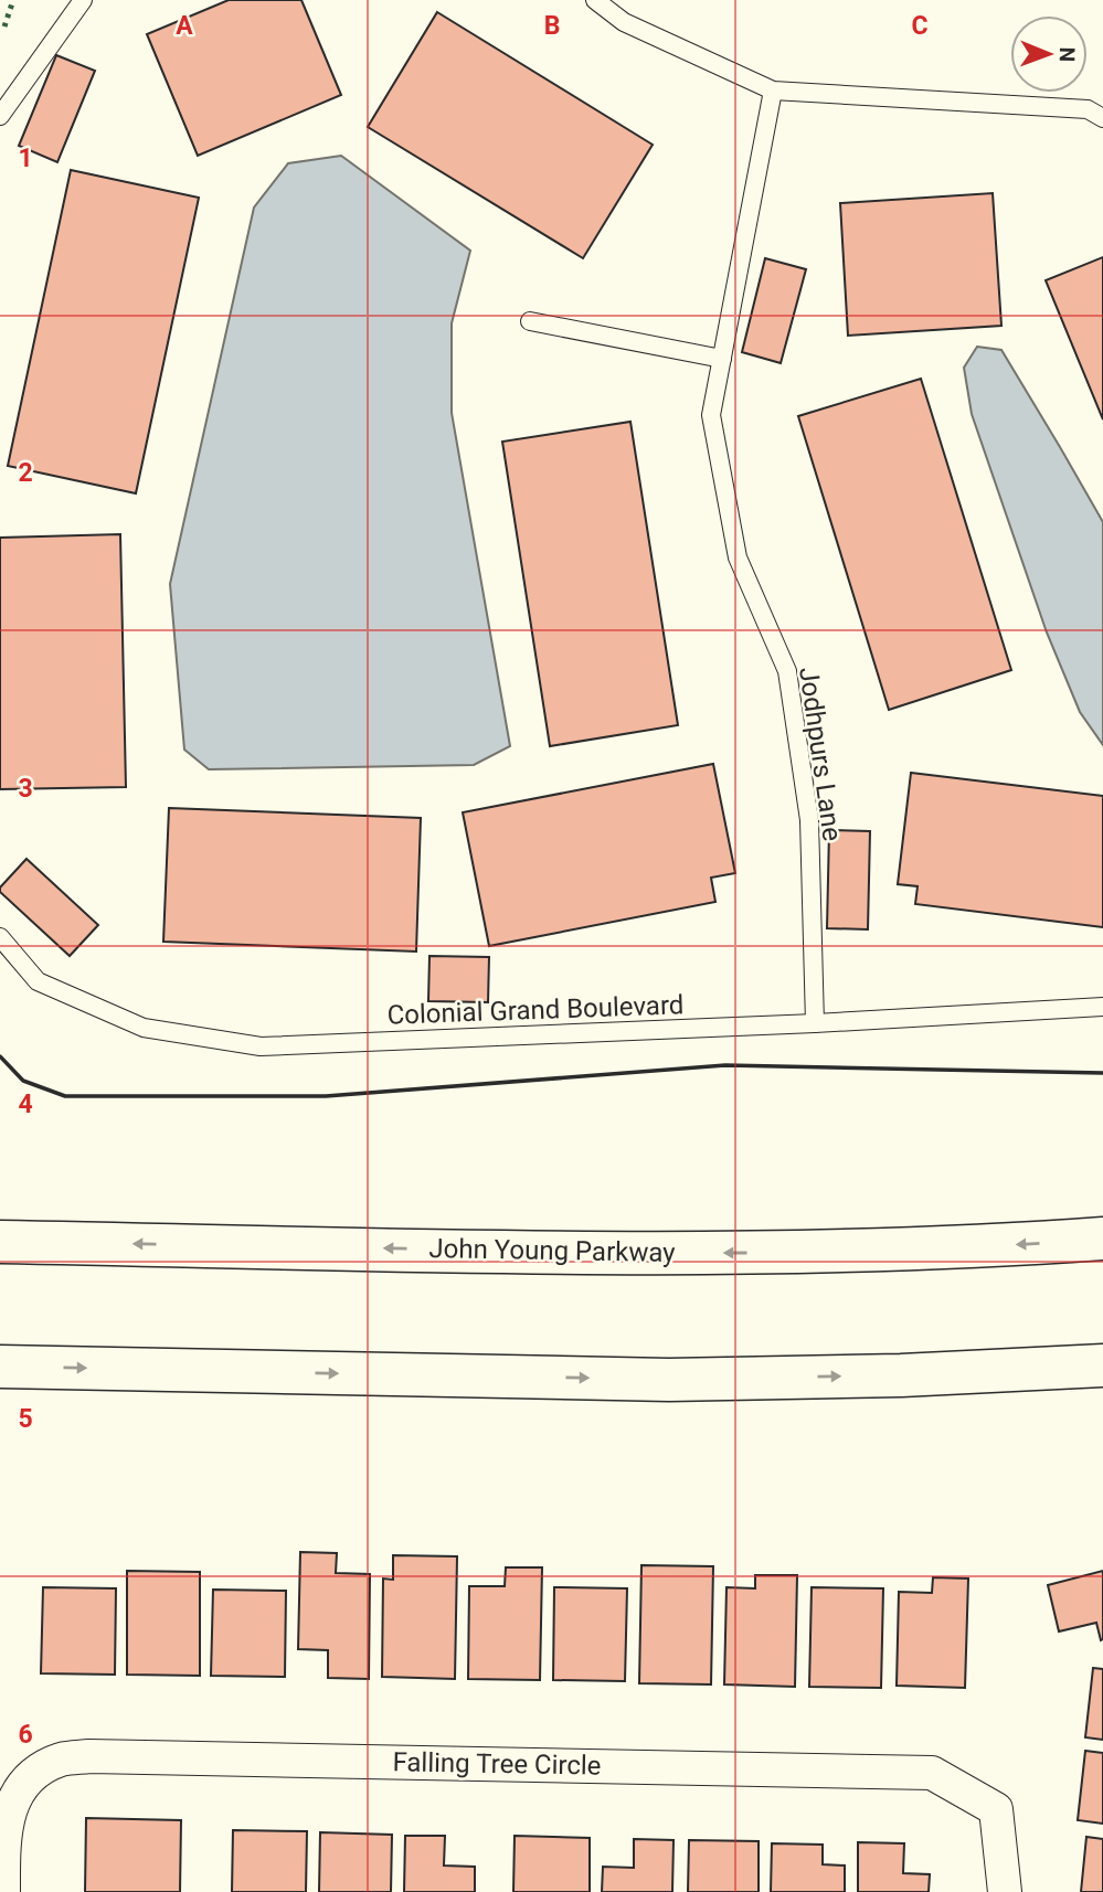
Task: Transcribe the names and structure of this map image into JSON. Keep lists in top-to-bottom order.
{
  "streets": {
    "highway": ["John Young Parkway"],
    "street": ["Falling Tree Circle"],
    "lane": ["Jodhpurs Lane", "Colonial Grand Boulevard"]
  },
  "crossings": [
    ["Jodhpurs Lane", "Colonial Grand Boulevard"]
  ],
  "north": "right",
  "grid": {
    "columns": ["A", "B", "C"],
    "rows": [
      "1",
      "2",
      "3",
      "4",
      "5",
      "6"
    ]
  }
}
